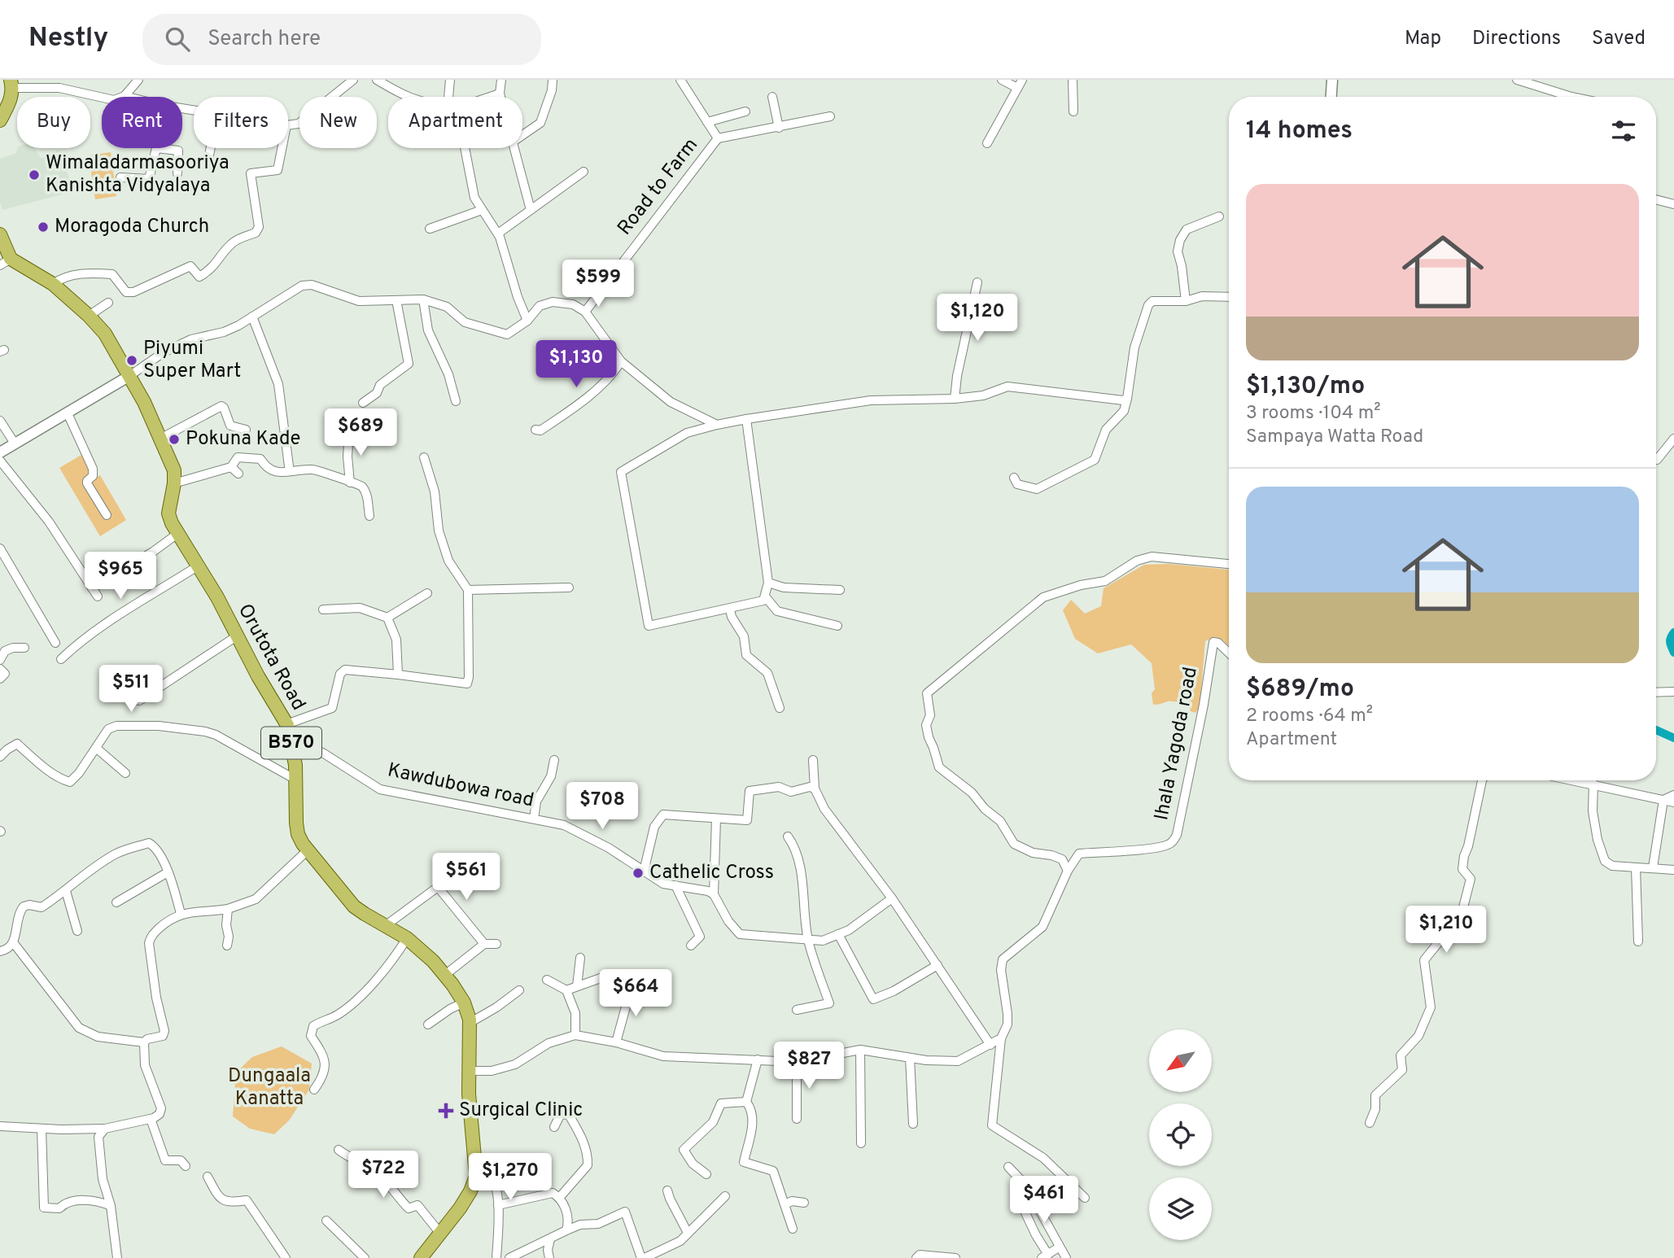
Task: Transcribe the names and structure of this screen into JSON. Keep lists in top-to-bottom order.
{
  "streets": {
    "main road": ["Orutota Road", "B570"],
    "street": ["Road to Farm", "Ihala Yagoda road", "Kawdubowa road"]
  },
  "crossings": [
    ["Orutota Road", "Kawdubowa road"]
  ],
  "parks": ["Dungaala Kanatta"],
  "places": {
    "other": [
      "Wimaladarmasooriya Kanishta Vidyalaya",
      "Moragoda Church",
      "Piyumi Super Mart",
      "Pokuna Kade",
      "Cathelic Cross"
    ],
    "health": ["Surgical Clinic"]
  },
  "north": "bottom left",
  "page": {
    "header": "Nestly",
    "search": "Search here",
    "nav": ["Map", "Directions", "Saved"],
    "chip": [
      "Buy",
      "Rent",
      "Filters",
      "New",
      "Apartment"
    ],
    "heading": "14 homes",
    "list": [
      {
        "name": "$1,130/mo",
        "note": "3 rooms · 104 m² · Sampaya Watta Road"
      },
      {
        "name": "$689/mo",
        "note": "2 rooms · 64 m² · Apartment"
      }
    ],
    "price": [
      "$599",
      "$1,120",
      "$1,130",
      "$689",
      "$965",
      "$511",
      "$708",
      "$561",
      "$1,210",
      "$664",
      "$827",
      "$722",
      "$1,270",
      "$461"
    ]
  }
}
